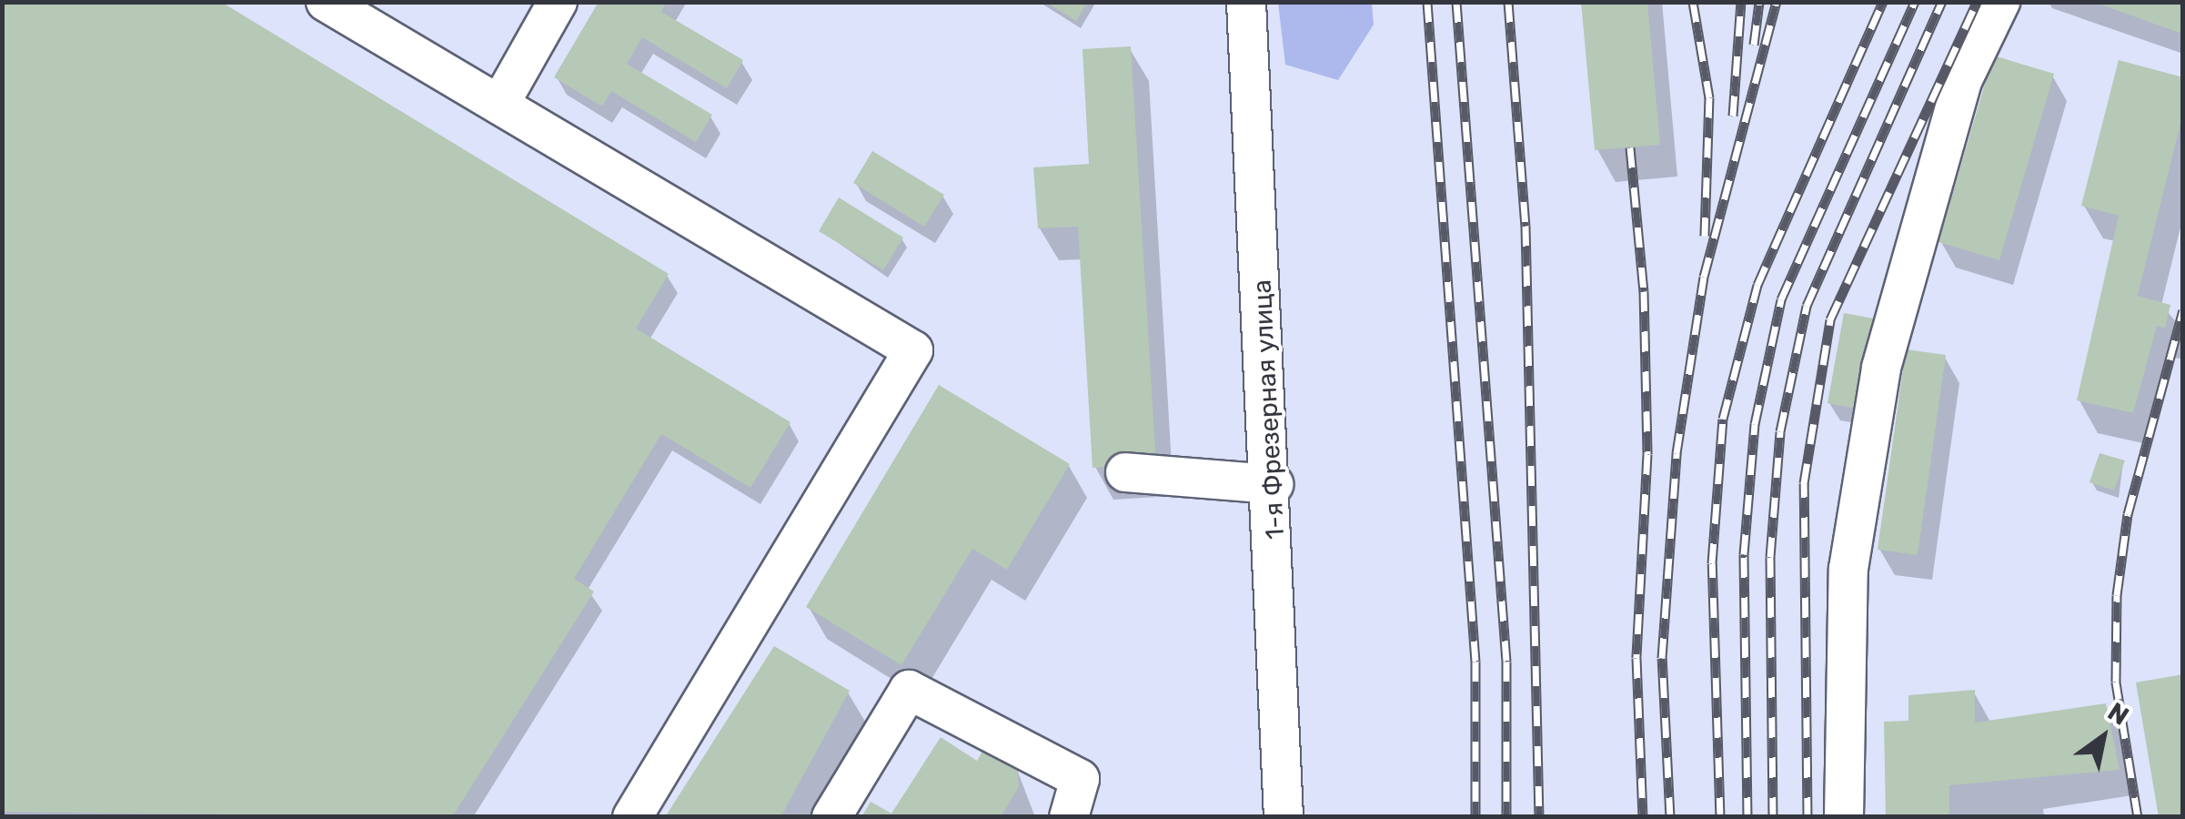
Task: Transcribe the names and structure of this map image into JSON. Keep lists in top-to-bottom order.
{
  "streets": {
    "street": ["1-я Фрезерная улица"]
  },
  "north": "top right"
}
